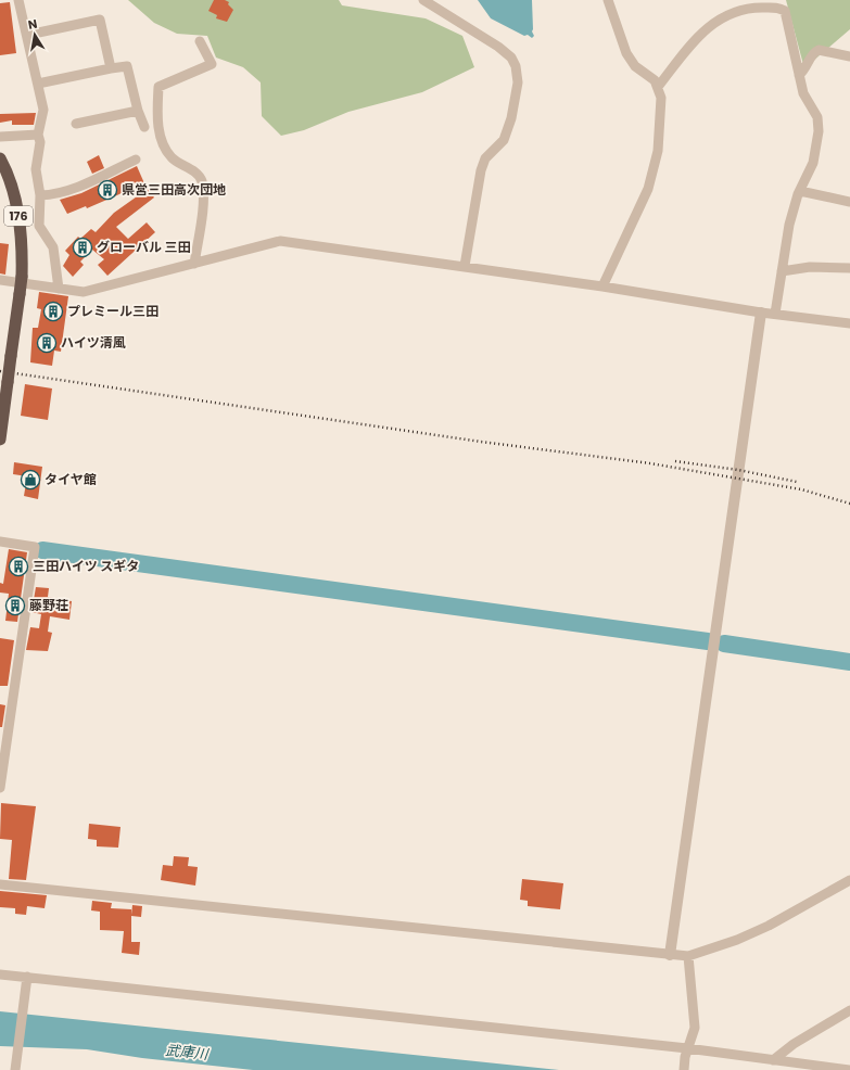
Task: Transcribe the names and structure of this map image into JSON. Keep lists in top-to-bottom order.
{
  "streets": {
    "highway": ["176"]
  },
  "water": ["武庫川"],
  "places": {
    "building": [
      "県営三田高次団地",
      "グローバル 三田",
      "プレミール三田",
      "ハイツ清風",
      "三田ハイツ スギタ",
      "藤野荘"
    ],
    "shop": ["タイヤ館"]
  },
  "north": "top"
}
